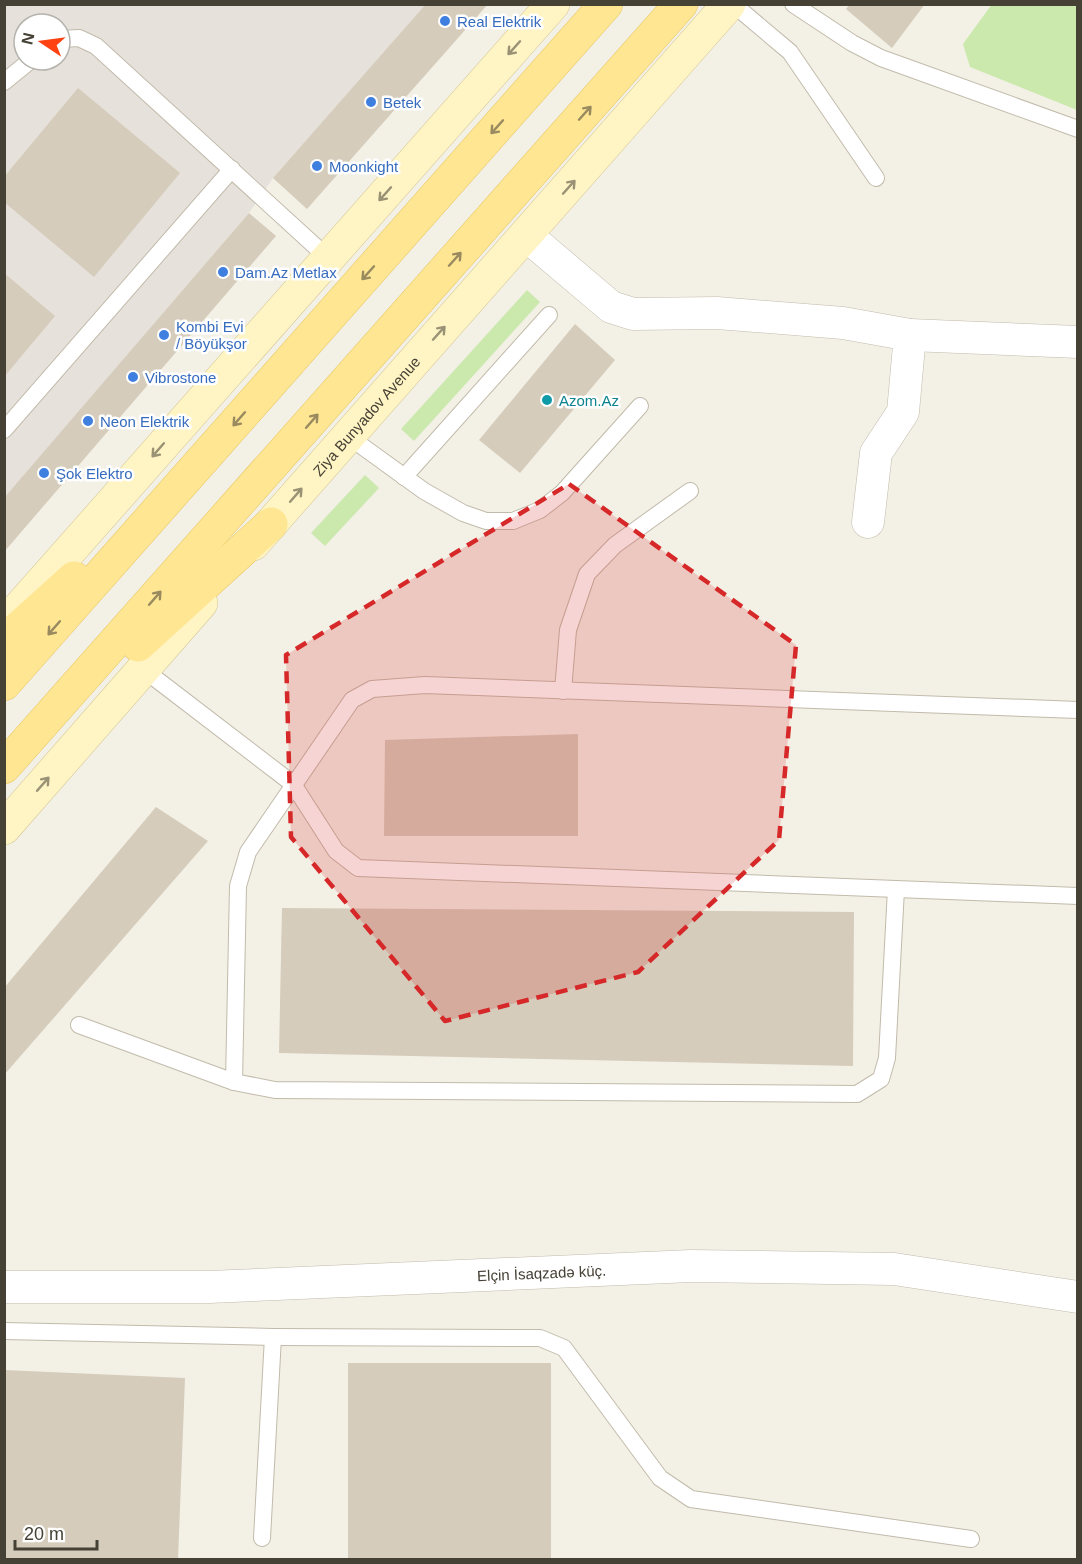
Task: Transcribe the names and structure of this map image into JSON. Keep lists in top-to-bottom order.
{
  "streets": {
    "main road": ["Ziya Bunyadov Avenue"],
    "street": ["Elçin İsaqzadə küç."]
  },
  "places": [
    "Real Elektrik",
    "Betek",
    "Moonkight",
    "Dam.Az Metlax",
    "Kombi Evi / Böyükşor",
    "Vibrostone",
    "Azom.Az",
    "Neon Elektrik",
    "Şok Elektro"
  ],
  "scale_bar": "20 m",
  "north": "left"
}
